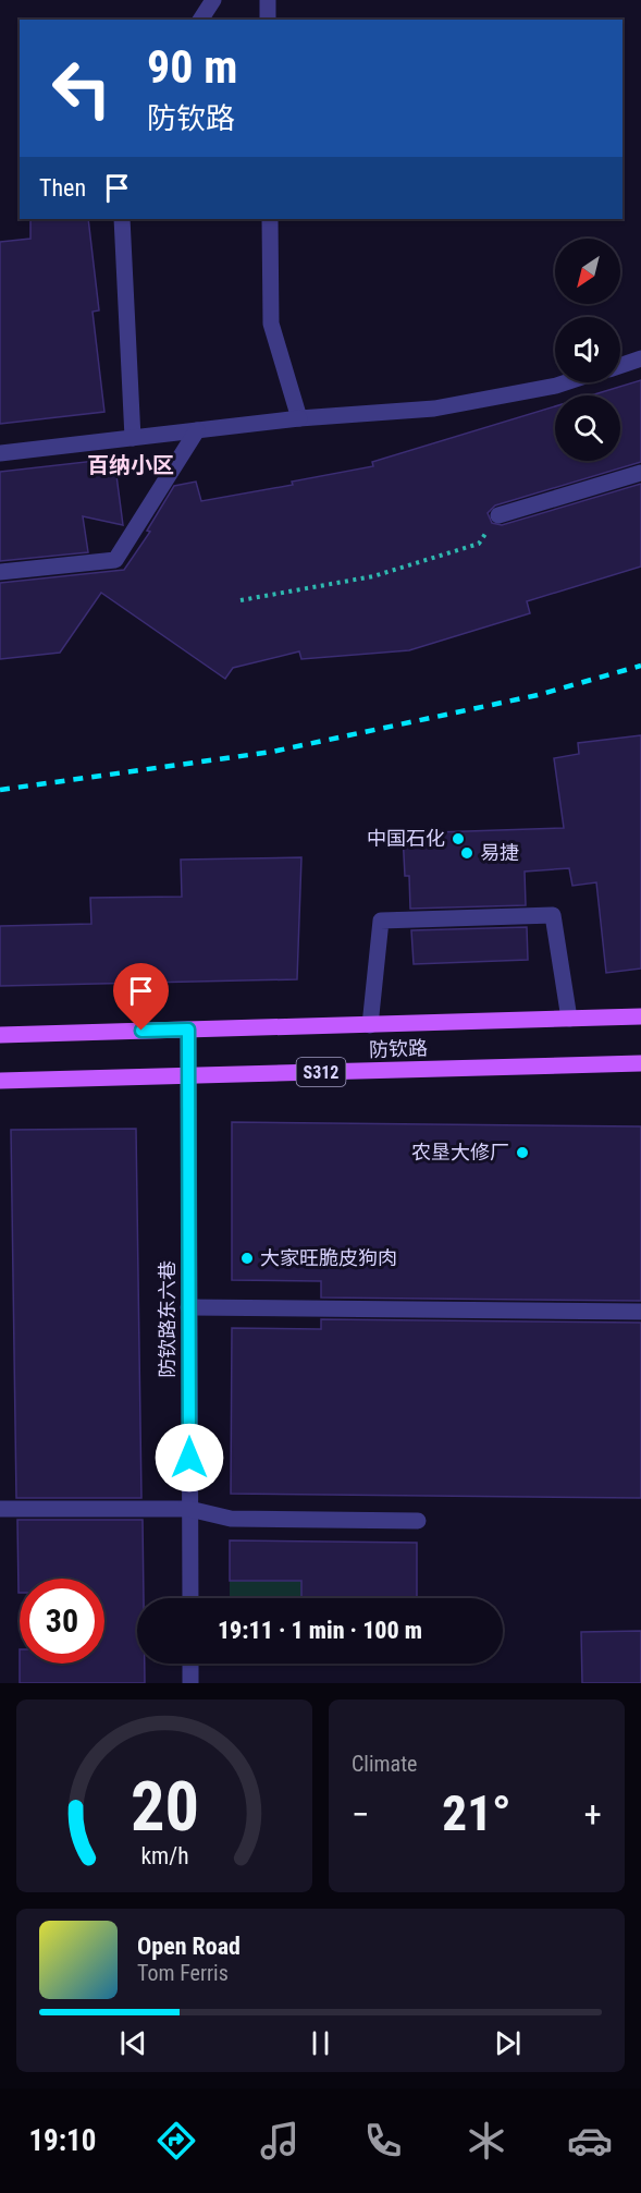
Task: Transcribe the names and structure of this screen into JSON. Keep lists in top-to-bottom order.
{
  "streets": {
    "main road": ["防钦路", "S312"],
    "street": ["防钦路东六巷"]
  },
  "crossings": [
    ["防钦路", "防钦路东六巷"]
  ],
  "districts": ["百纳小区"],
  "places": [
    "中国石化",
    "易捷",
    "农垦大修厂",
    "大家旺脆皮狗肉"
  ],
  "north": "bottom left",
  "page": {
    "turn": ["90 m", "防钦路"],
    "then": "Then",
    "limit": "30",
    "trip": "19:11 · 1 min · 100 m",
    "tile": "Climate",
    "heat": ["−", "21°", "+"],
    "song": ["Open Road", "Tom Ferris"],
    "tabs": "19:10",
    "gauge": ["20", "km/h"]
  }
}
